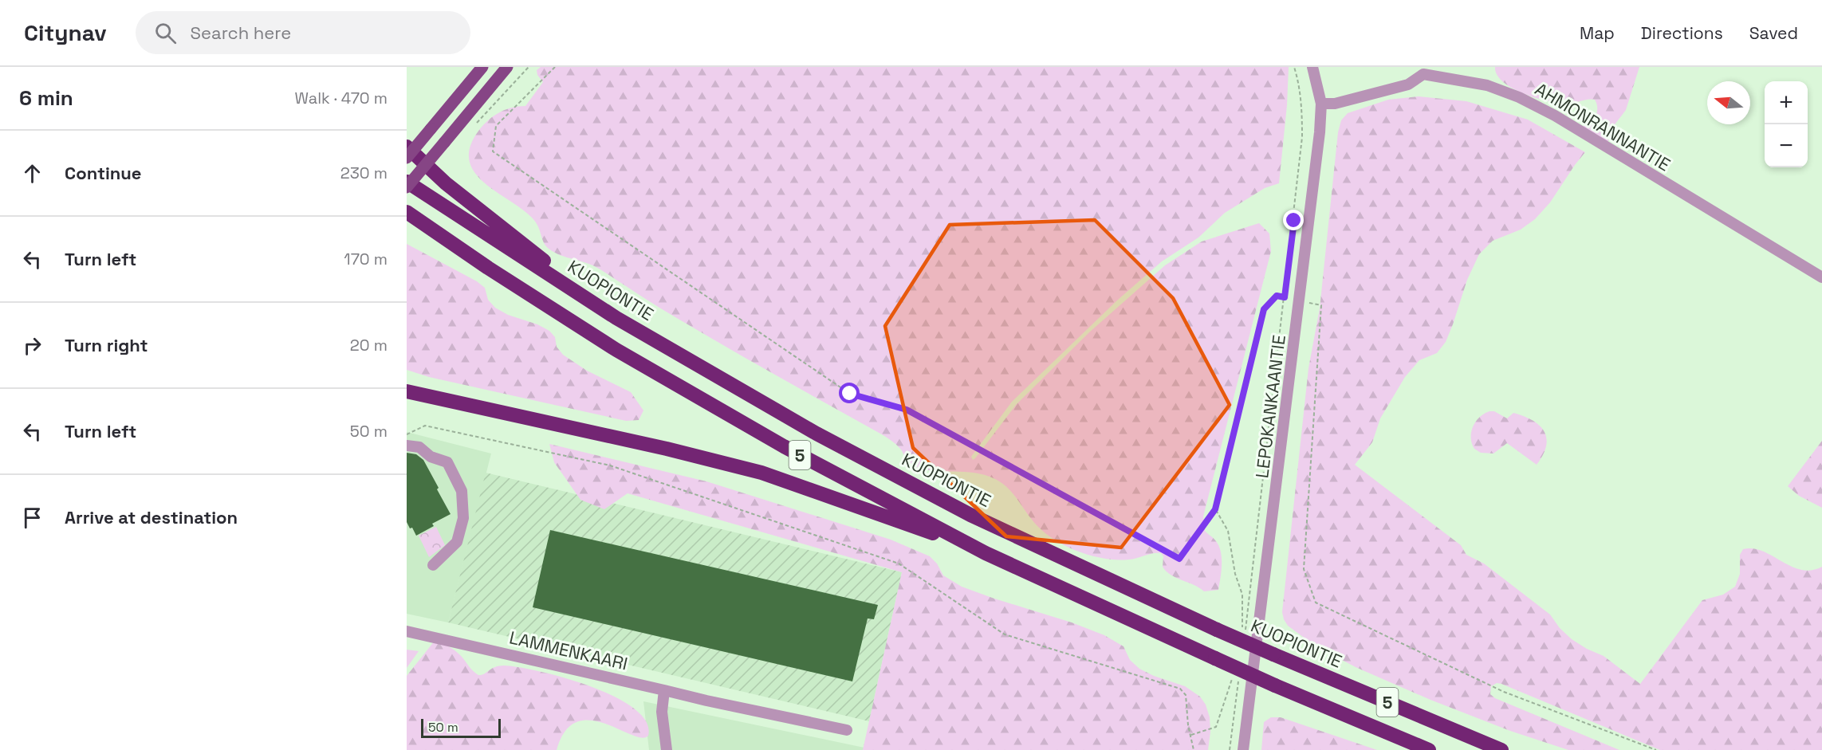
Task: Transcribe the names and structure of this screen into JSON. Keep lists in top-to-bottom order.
{
  "streets": {
    "highway": ["KUOPIONTIE", "5"],
    "street": ["AHMONRANNANTIE", "LEPOKANKAANTIE", "LAMMENKAARI"]
  },
  "crossings": [
    ["AHMONRANNANTIE", "LEPOKANKAANTIE"]
  ],
  "scale_bar": "50 m",
  "north": "left",
  "page": {
    "header": "Citynav",
    "search": "Search here",
    "nav": ["Map", "Directions", "Saved"],
    "heading": ["6 min", "Walk · 470 m"],
    "map_buttons": ["+", "−"],
    "list": [
      ["Continue", "230 m"],
      ["Turn left", "170 m"],
      ["Turn right", "20 m"],
      ["Turn left", "50 m"],
      "Arrive at destination"
    ],
    "scale": "50 m"
  }
}
